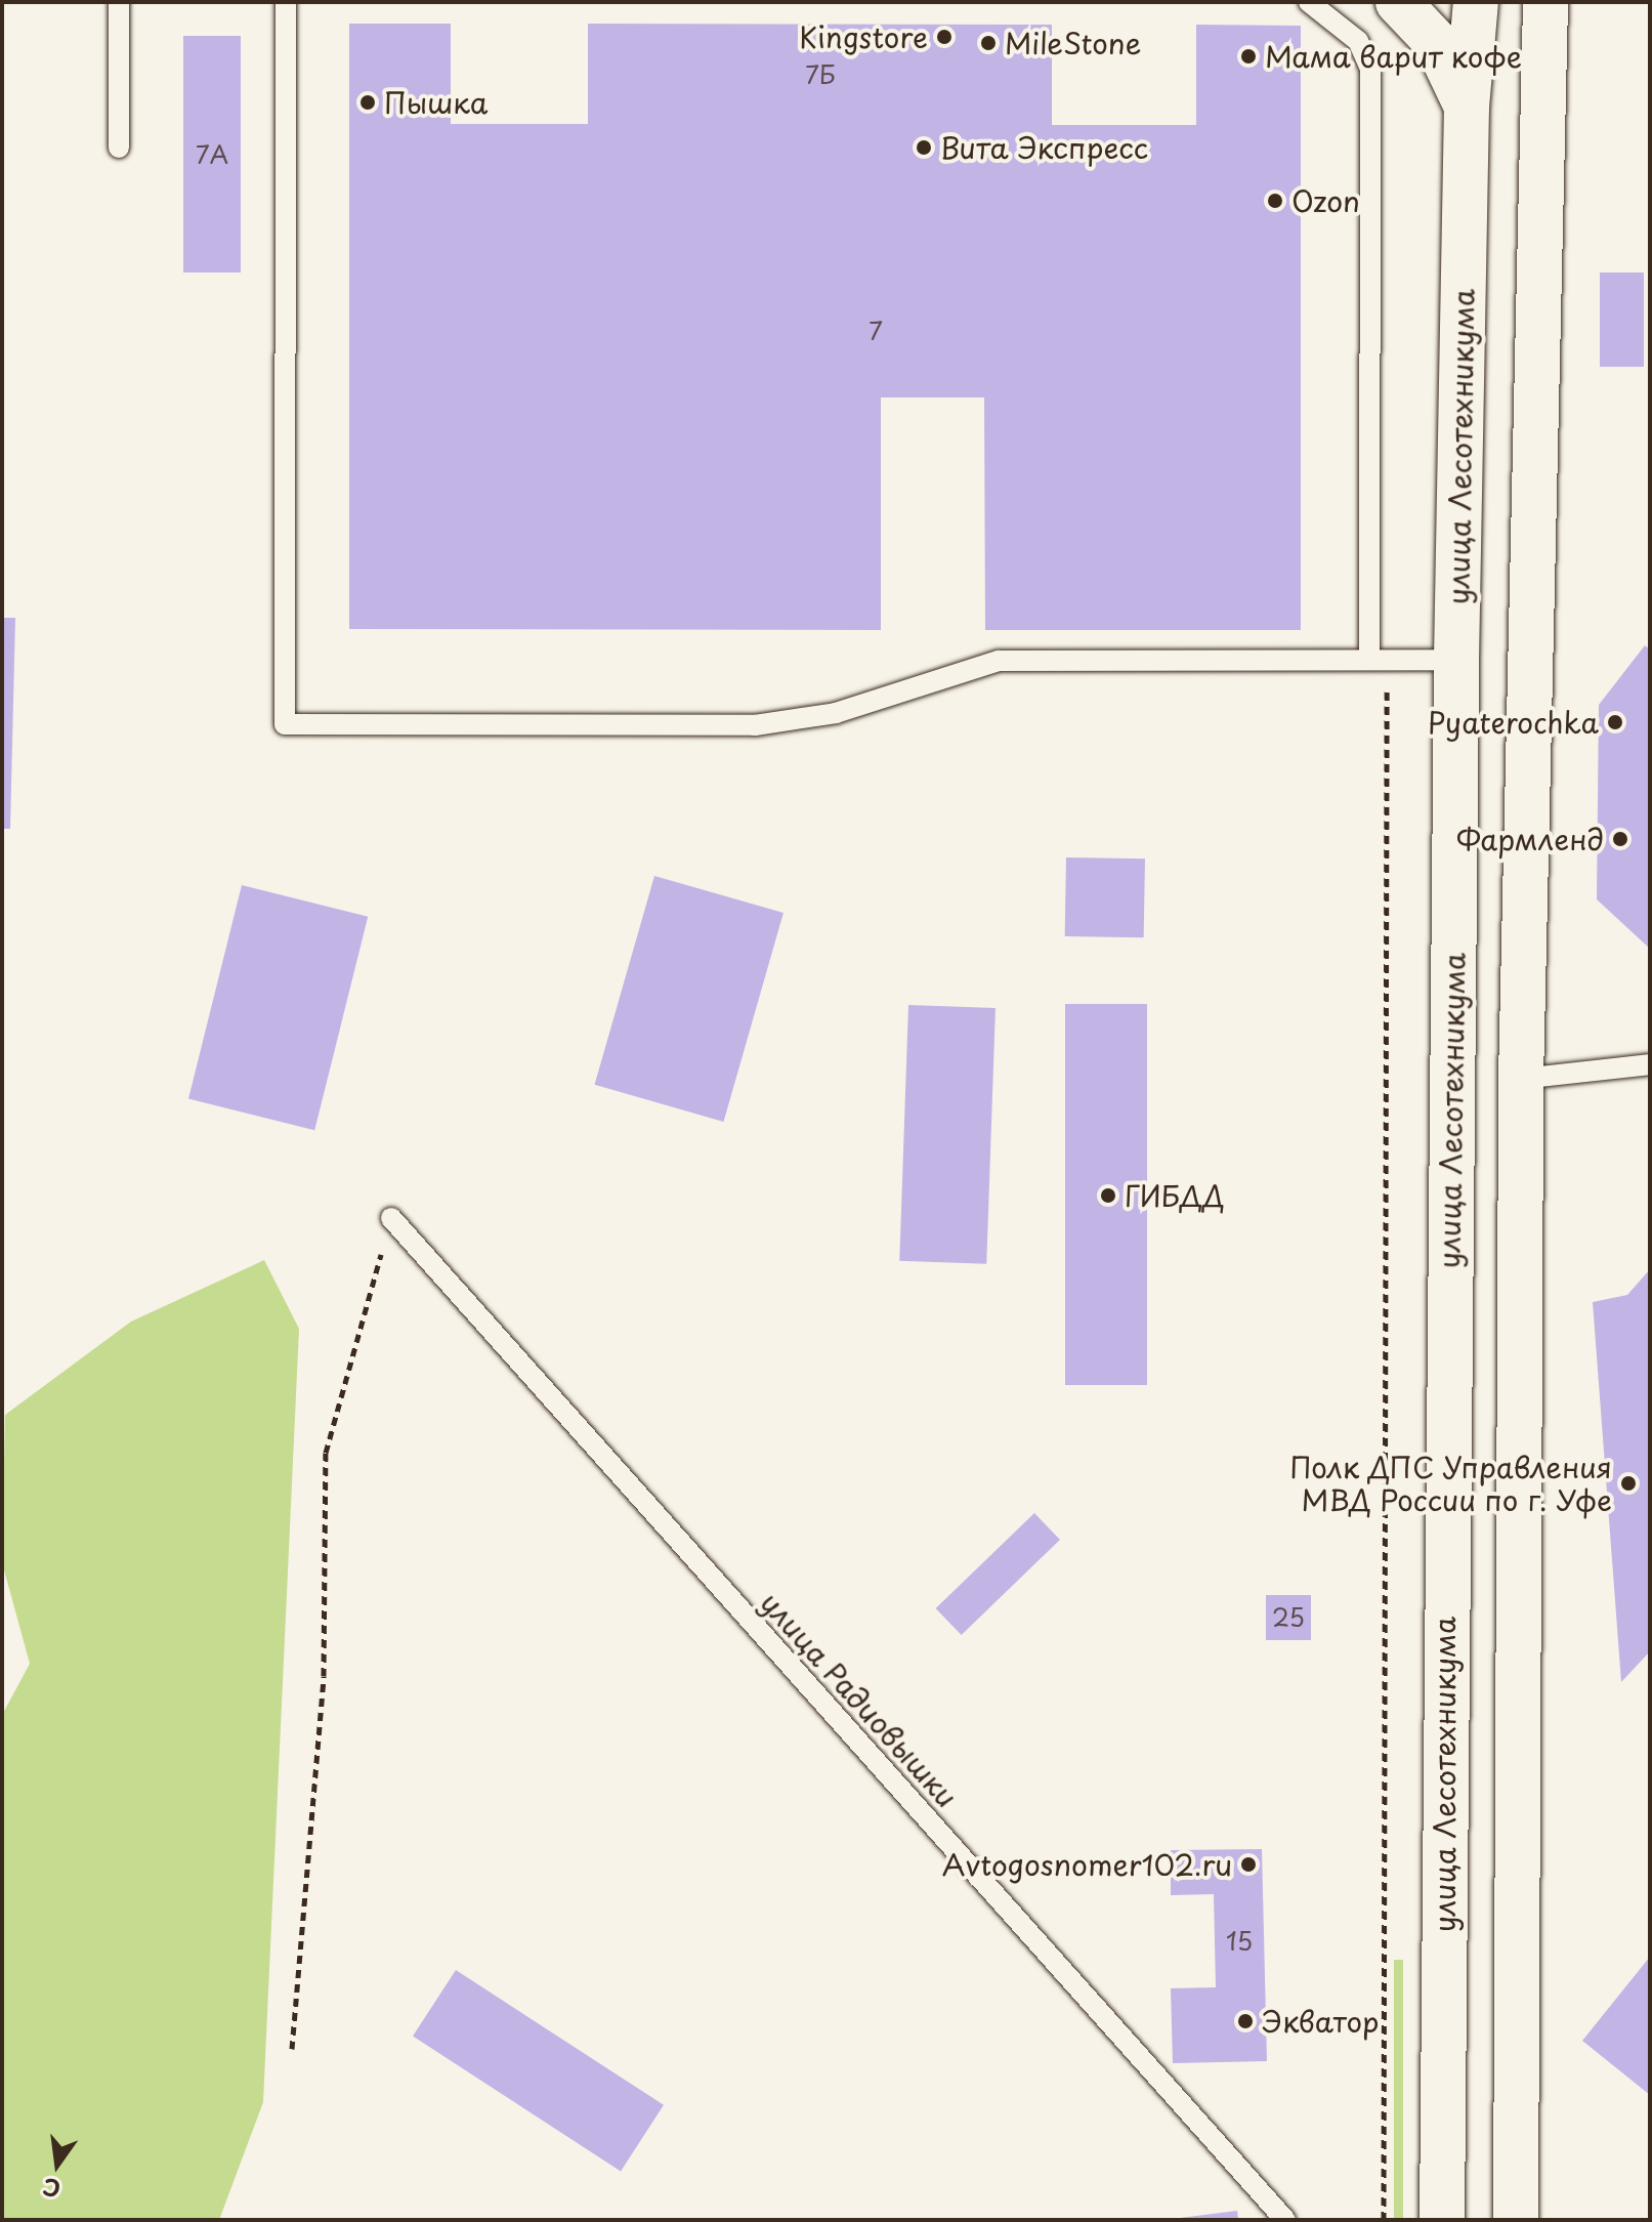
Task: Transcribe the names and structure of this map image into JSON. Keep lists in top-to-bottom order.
{
  "streets": {
    "main road": ["улица Лесотехникума"],
    "lane": ["улица Радиовышки"]
  },
  "places": [
    "Kingstore",
    "MileStone",
    "Мама варит кофе",
    "Пышка",
    "Вита Экспресс",
    "Ozon",
    "Pyaterochka",
    "Фармленд",
    "ГИБДД",
    "Полк ДПС Управления МВД России по г. Уфе",
    "Avtogosnomer102.ru",
    "Экватор"
  ],
  "house_numbers": [
    "7Б",
    "7А",
    "7",
    "25",
    "15"
  ],
  "north": "bottom"
}
